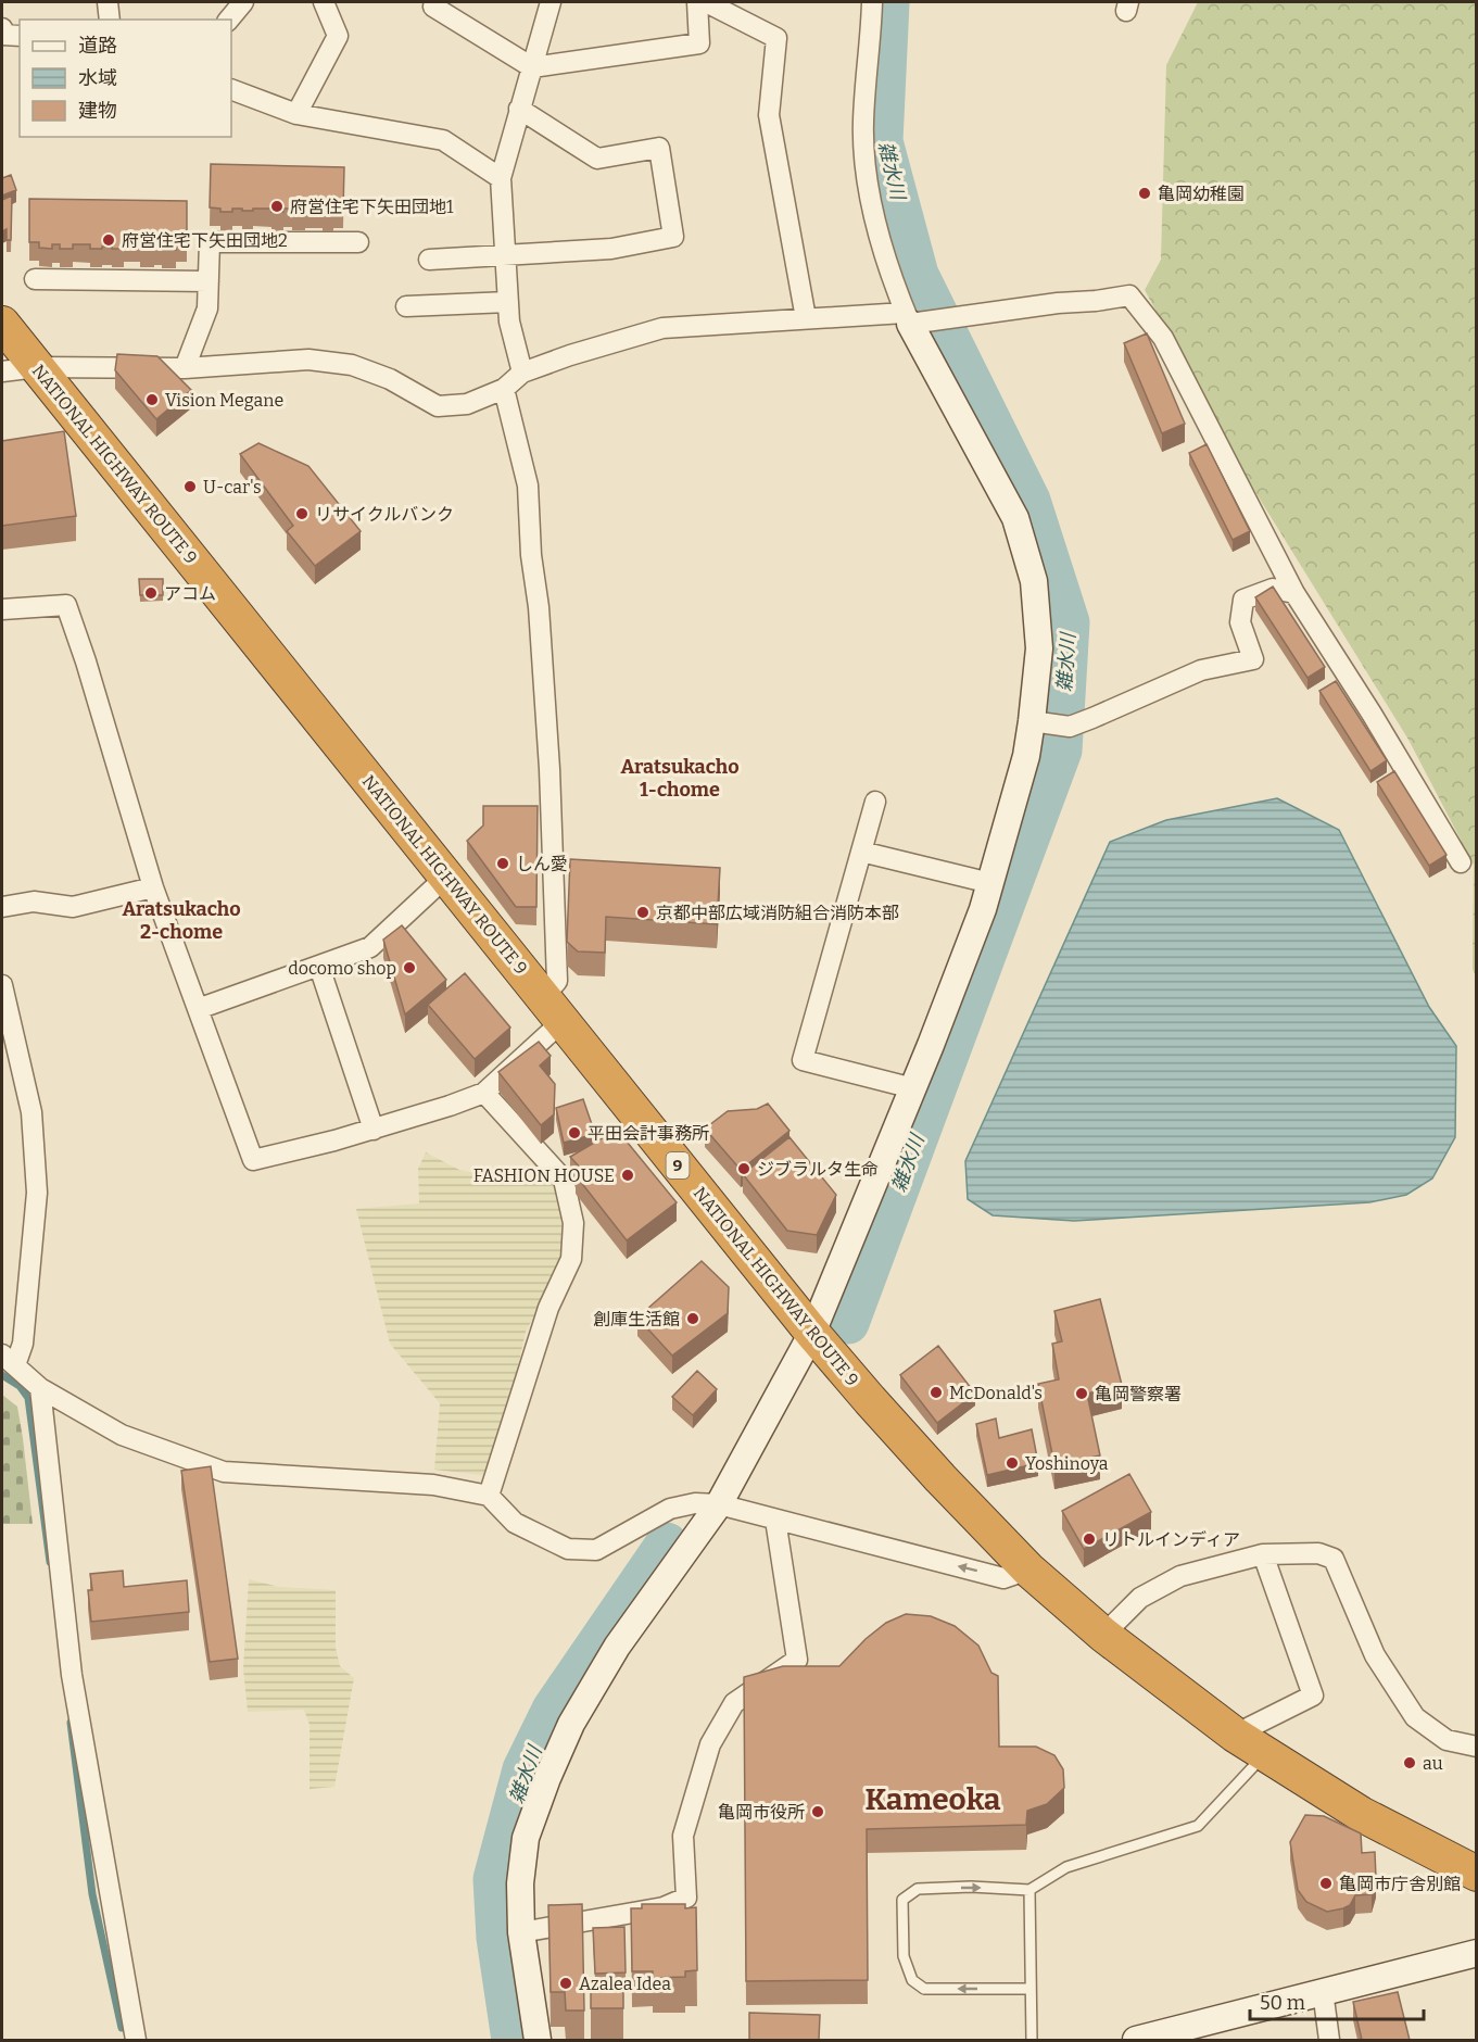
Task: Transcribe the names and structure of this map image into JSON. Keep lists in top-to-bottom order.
{
  "streets": {
    "highway": ["NATIONAL HIGHWAY ROUTE 9", "9"]
  },
  "districts": ["Aratsukacho 1-chome", "Aratsukacho 2-chome", "Kameoka"],
  "water": ["雑水川"],
  "places": [
    "亀岡幼稚園",
    "府営住宅下矢田団地1",
    "府営住宅下矢田団地2",
    "Vision Megane",
    "U-car's",
    "リサイクルバンク",
    "アコム",
    "しん愛",
    "京都中部広域消防組合消防本部",
    "docomo shop",
    "平田会計事務所",
    "ジブラルタ生命",
    "FASHION HOUSE",
    "創庫生活館",
    "McDonald's",
    "亀岡警察署",
    "Yoshinoya",
    "リトルインディア",
    "au",
    "亀岡市役所",
    "亀岡市庁舎別館",
    "Azalea Idea"
  ],
  "legend": ["道路", "水域", "建物"],
  "scale_bar": "50 m"
}
